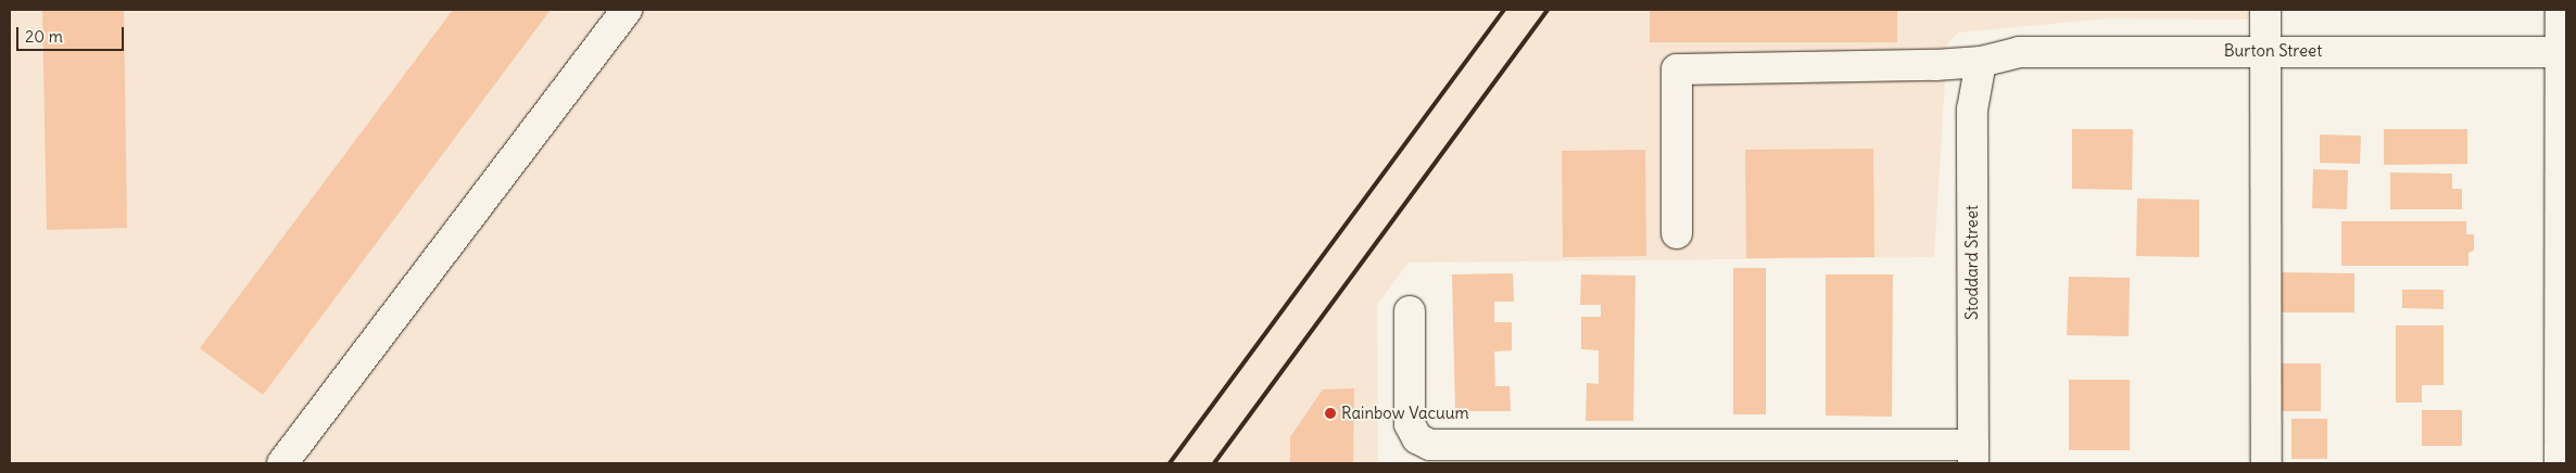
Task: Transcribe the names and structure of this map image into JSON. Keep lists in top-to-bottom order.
{
  "streets": {
    "street": ["Burton Street", "Stoddard Street"]
  },
  "crossings": [
    ["Burton Street", "Stoddard Street"]
  ],
  "places": ["Rainbow Vacuum"],
  "scale_bar": "20 m"
}
